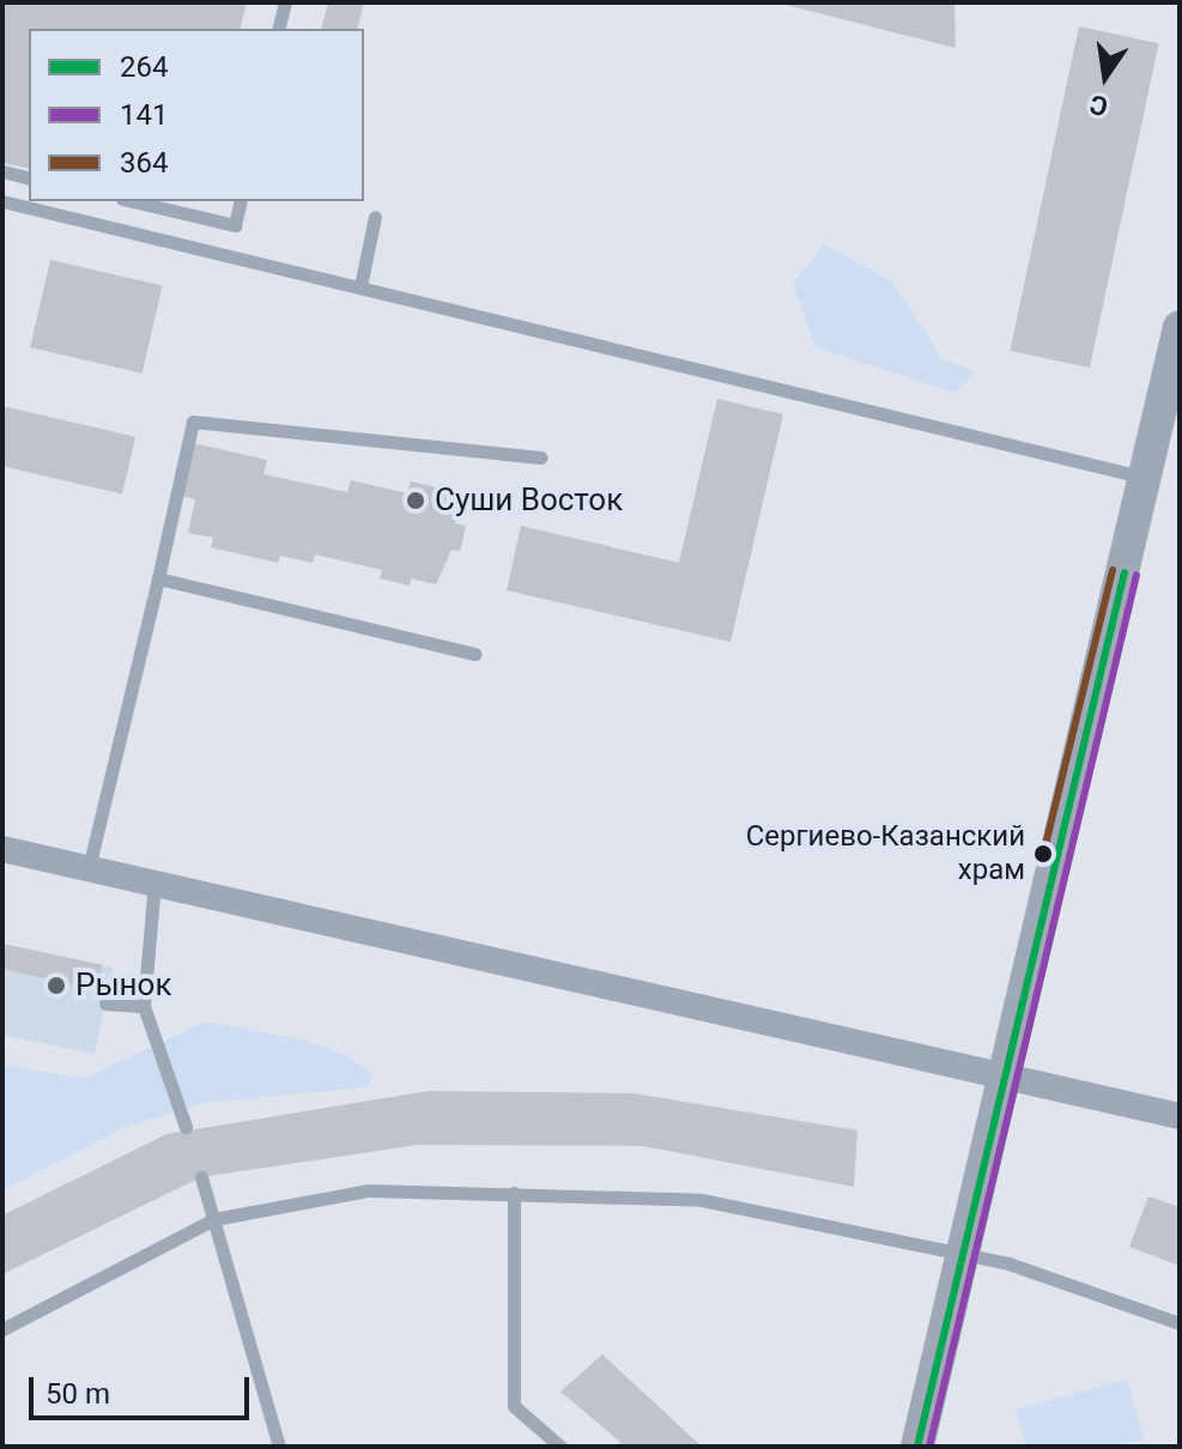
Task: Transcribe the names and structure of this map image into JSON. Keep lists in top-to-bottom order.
{
  "places": ["Суши Восток", "Сергиево-Казанский храм", "Рынок"],
  "lines": ["transit line 364", "transit line 264", "transit line 141"],
  "legend": ["264", "141", "364"],
  "scale_bar": "50 m",
  "north": "bottom"
}
